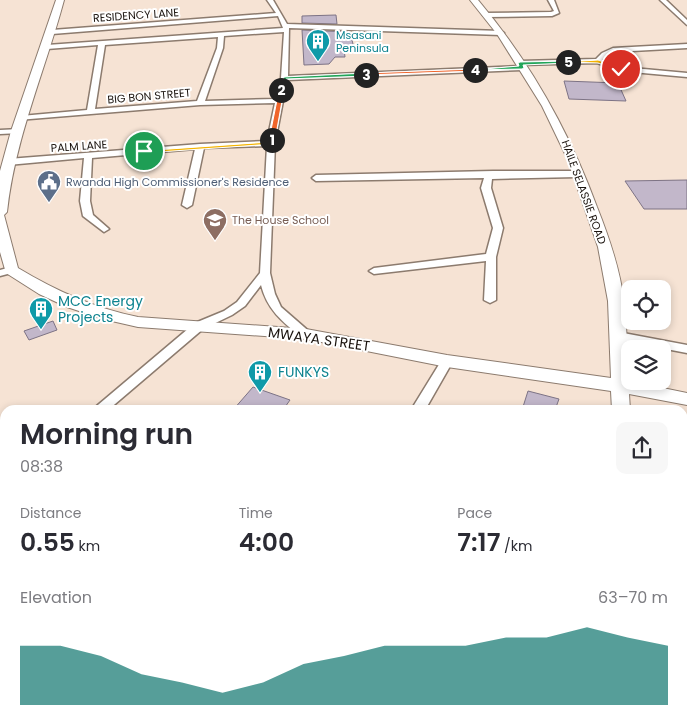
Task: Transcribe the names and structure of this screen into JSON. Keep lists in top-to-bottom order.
{
  "streets": {
    "street": [
      "RESIDENCY LANE",
      "BIG BON STREET",
      "PALM LANE",
      "HAILE SELASSIE ROAD",
      "MWAYA STREET"
    ]
  },
  "crossings": [
    ["HAILE SELASSIE ROAD", "MWAYA STREET"]
  ],
  "places": {
    "building": ["Msasani Peninsula", "MCC Energy Projects", "FUNKYS"],
    "public building": ["Rwanda High Commissioner's Residence"],
    "school or university": ["The House School"]
  },
  "page": {
    "pins": [
      "5",
      "4",
      "3",
      "2",
      "1"
    ],
    "heading": ["Morning run", "08:38"],
    "stats": [
      ["Distance", "0.55 km"],
      ["Time", "4:00"],
      ["Pace", "7:17 /km"]
    ],
    "chart": ["Elevation", "63–70 m"]
  }
}
